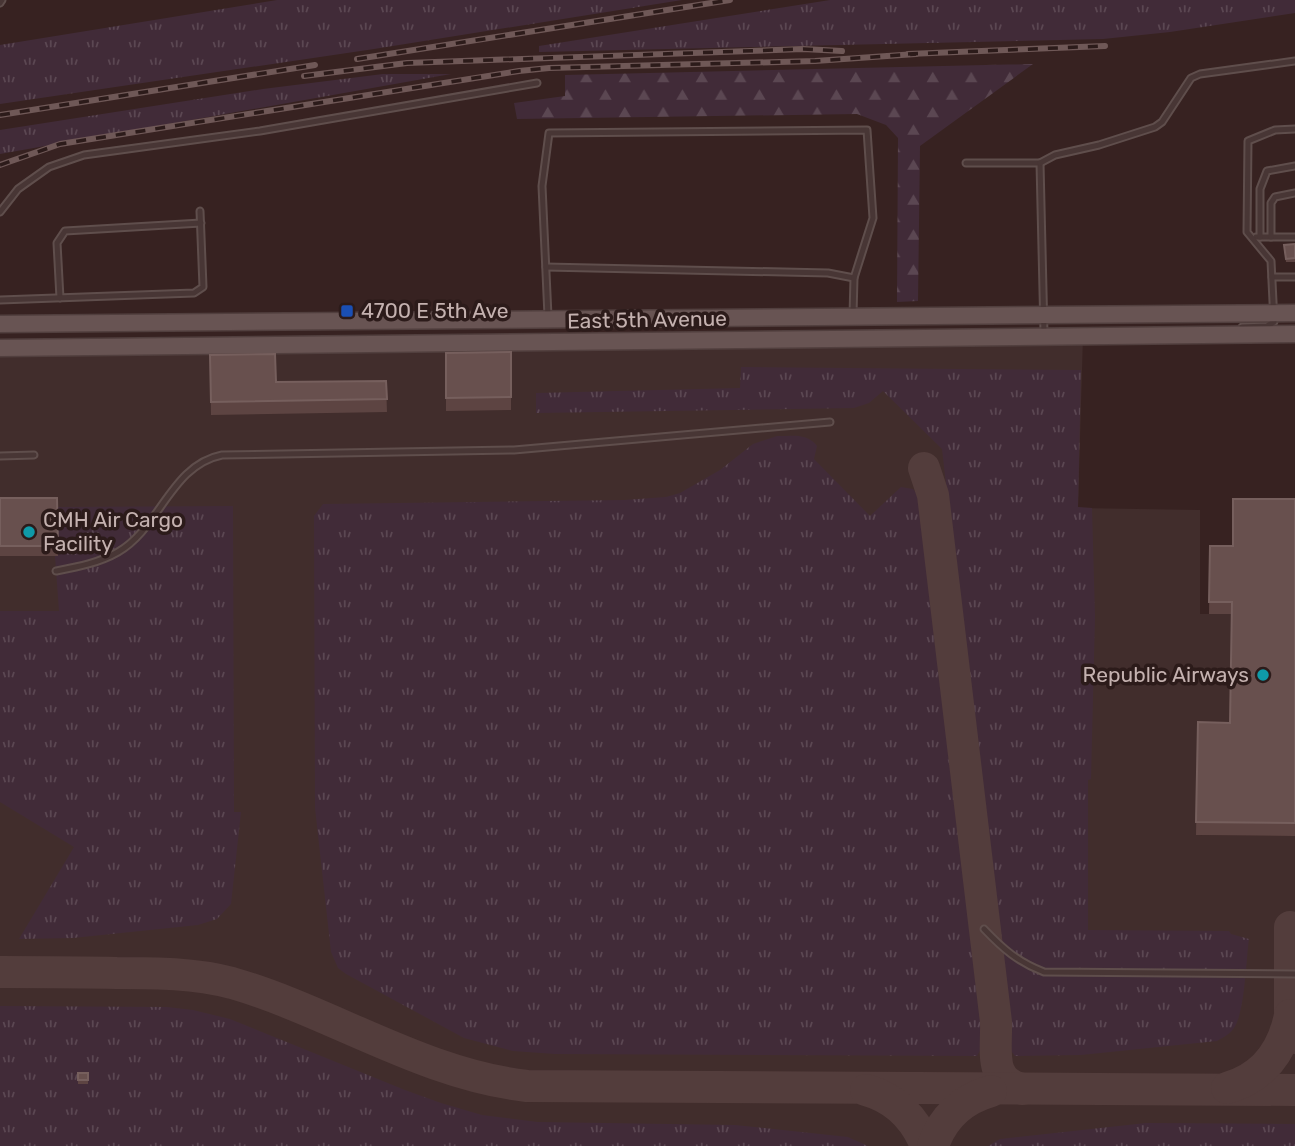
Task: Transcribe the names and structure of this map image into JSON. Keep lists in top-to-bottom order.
{
  "streets": {
    "main road": ["East 5th Avenue"]
  },
  "places": {
    "transit": ["4700 E 5th Ave"],
    "other": ["CMH Air Cargo Facility", "Republic Airways"]
  }
}
